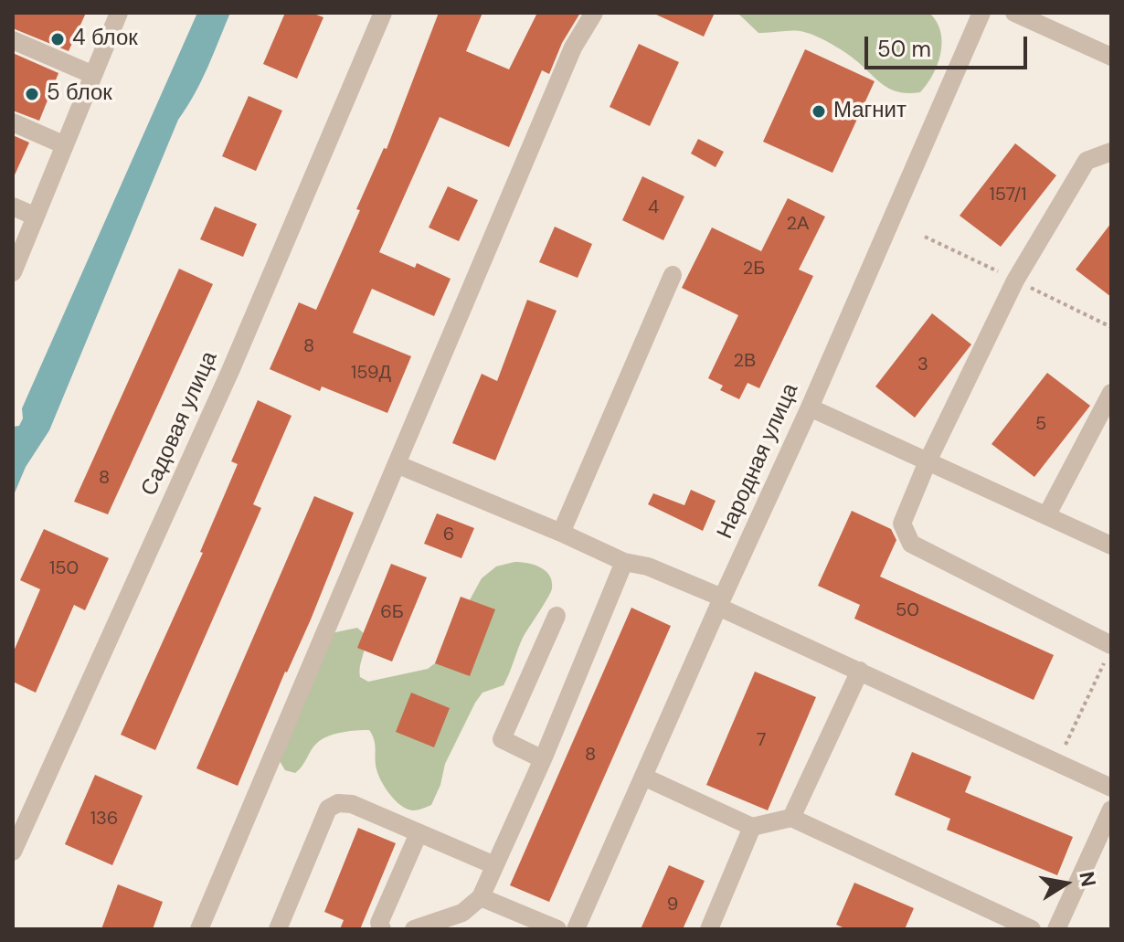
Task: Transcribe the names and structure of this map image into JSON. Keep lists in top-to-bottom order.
{
  "streets": {
    "street": ["Садовая улица", "Народная улица"]
  },
  "places": ["4 блок", "5 блок", "Магнит"],
  "house_numbers": [
    "157/1",
    "4",
    "2А",
    "2Б",
    "8",
    "2В",
    "3",
    "159Д",
    "5",
    "8",
    "6",
    "150",
    "50",
    "6Б",
    "7",
    "8",
    "136",
    "9"
  ],
  "scale_bar": "50 m",
  "north": "right"
}
